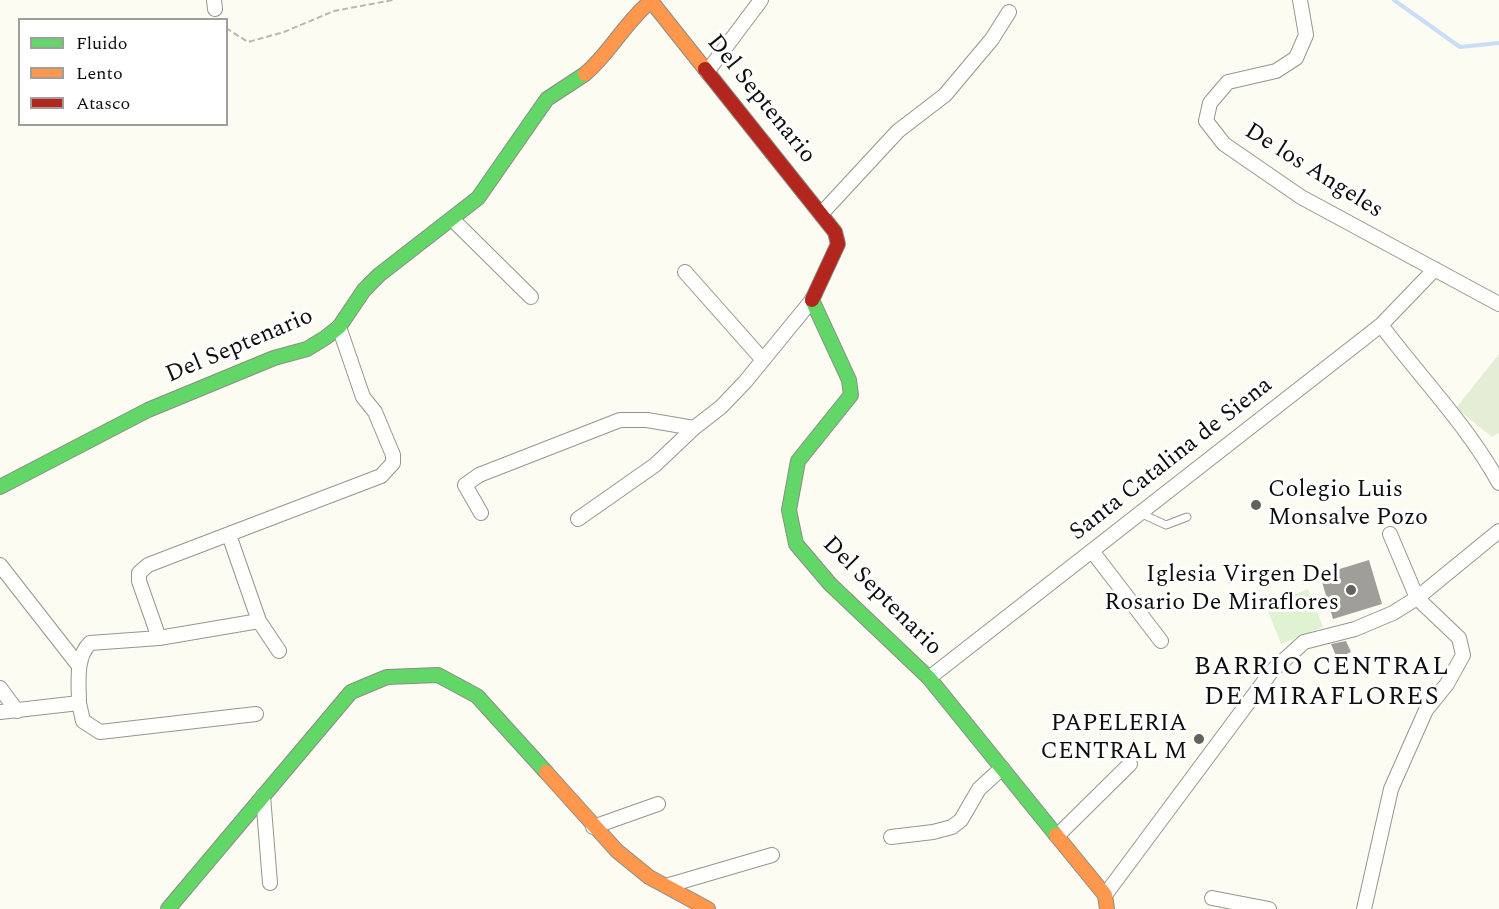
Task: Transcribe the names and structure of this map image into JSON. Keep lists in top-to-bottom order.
{
  "streets": {
    "street": ["Del Septenario", "De los Angeles", "Santa Catalina de Siena"]
  },
  "crossings": [
    ["Del Septenario", "Santa Catalina de Siena"],
    ["De los Angeles", "Santa Catalina de Siena"]
  ],
  "districts": ["BARRIO CENTRAL DE MIRAFLORES"],
  "places": ["Colegio Luis Monsalve Pozo", "Iglesia Virgen Del Rosario De Miraflores", "PAPELERIA CENTRAL M"],
  "legend": ["Fluido", "Lento", "Atasco"]
}
